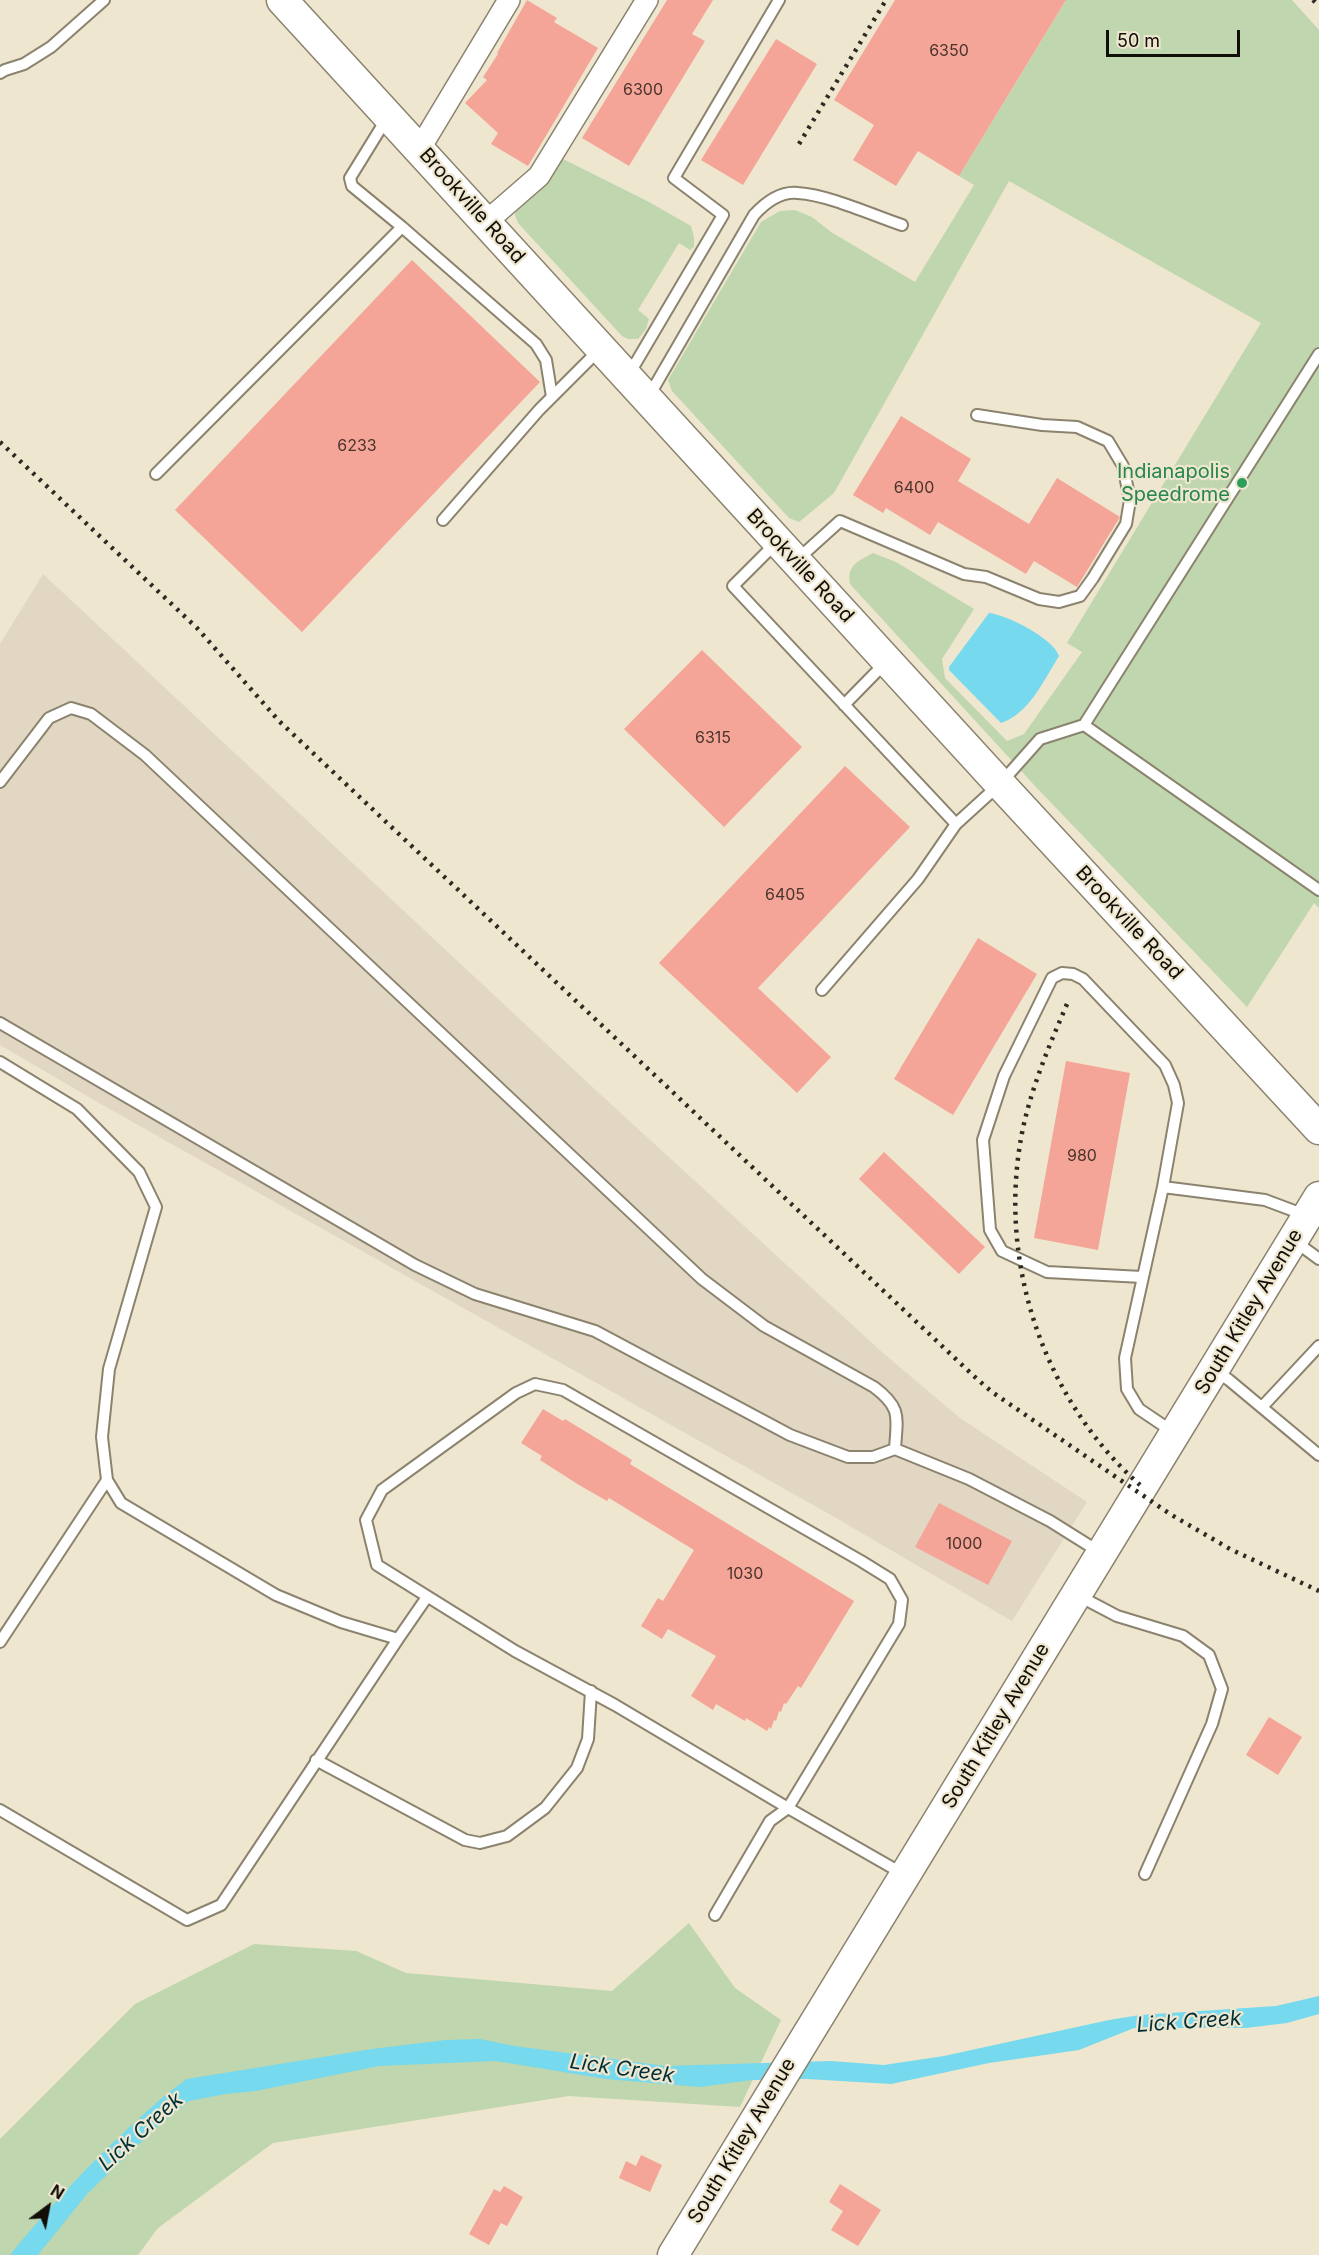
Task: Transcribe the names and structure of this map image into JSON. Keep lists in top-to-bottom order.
{
  "streets": {
    "main road": ["Brookville Road", "South Kitley Avenue"]
  },
  "water": ["Lick Creek"],
  "places": ["Indianapolis Speedrome"],
  "house_numbers": [
    "6350",
    "6300",
    "6233",
    "6400",
    "6315",
    "6405",
    "980",
    "1000",
    "1030"
  ],
  "scale_bar": "50 m",
  "north": "top right"
}
